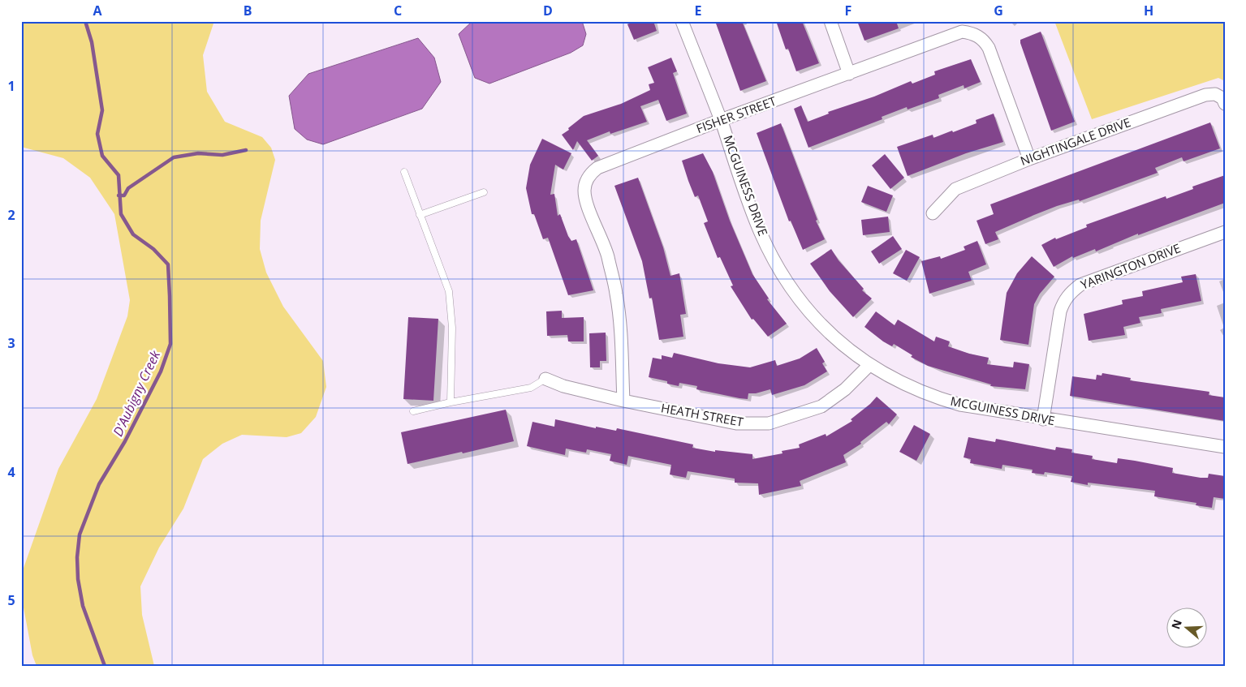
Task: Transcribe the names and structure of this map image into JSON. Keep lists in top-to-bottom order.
{
  "streets": {
    "street": [
      "FISHER STREET",
      "NIGHTINGALE DRIVE",
      "MCGUINESS DRIVE",
      "YARINGTON DRIVE",
      "HEATH STREET"
    ]
  },
  "crossings": [
    ["FISHER STREET", "NIGHTINGALE DRIVE"],
    ["FISHER STREET", "MCGUINESS DRIVE"],
    ["FISHER STREET", "HEATH STREET"],
    ["MCGUINESS DRIVE", "YARINGTON DRIVE"],
    ["MCGUINESS DRIVE", "HEATH STREET"]
  ],
  "water": ["D'Aubigny Creek"],
  "north": "left",
  "grid": {
    "columns": [
      "A",
      "B",
      "C",
      "D",
      "E",
      "F",
      "G",
      "H"
    ],
    "rows": [
      "1",
      "2",
      "3",
      "4",
      "5"
    ]
  }
}
